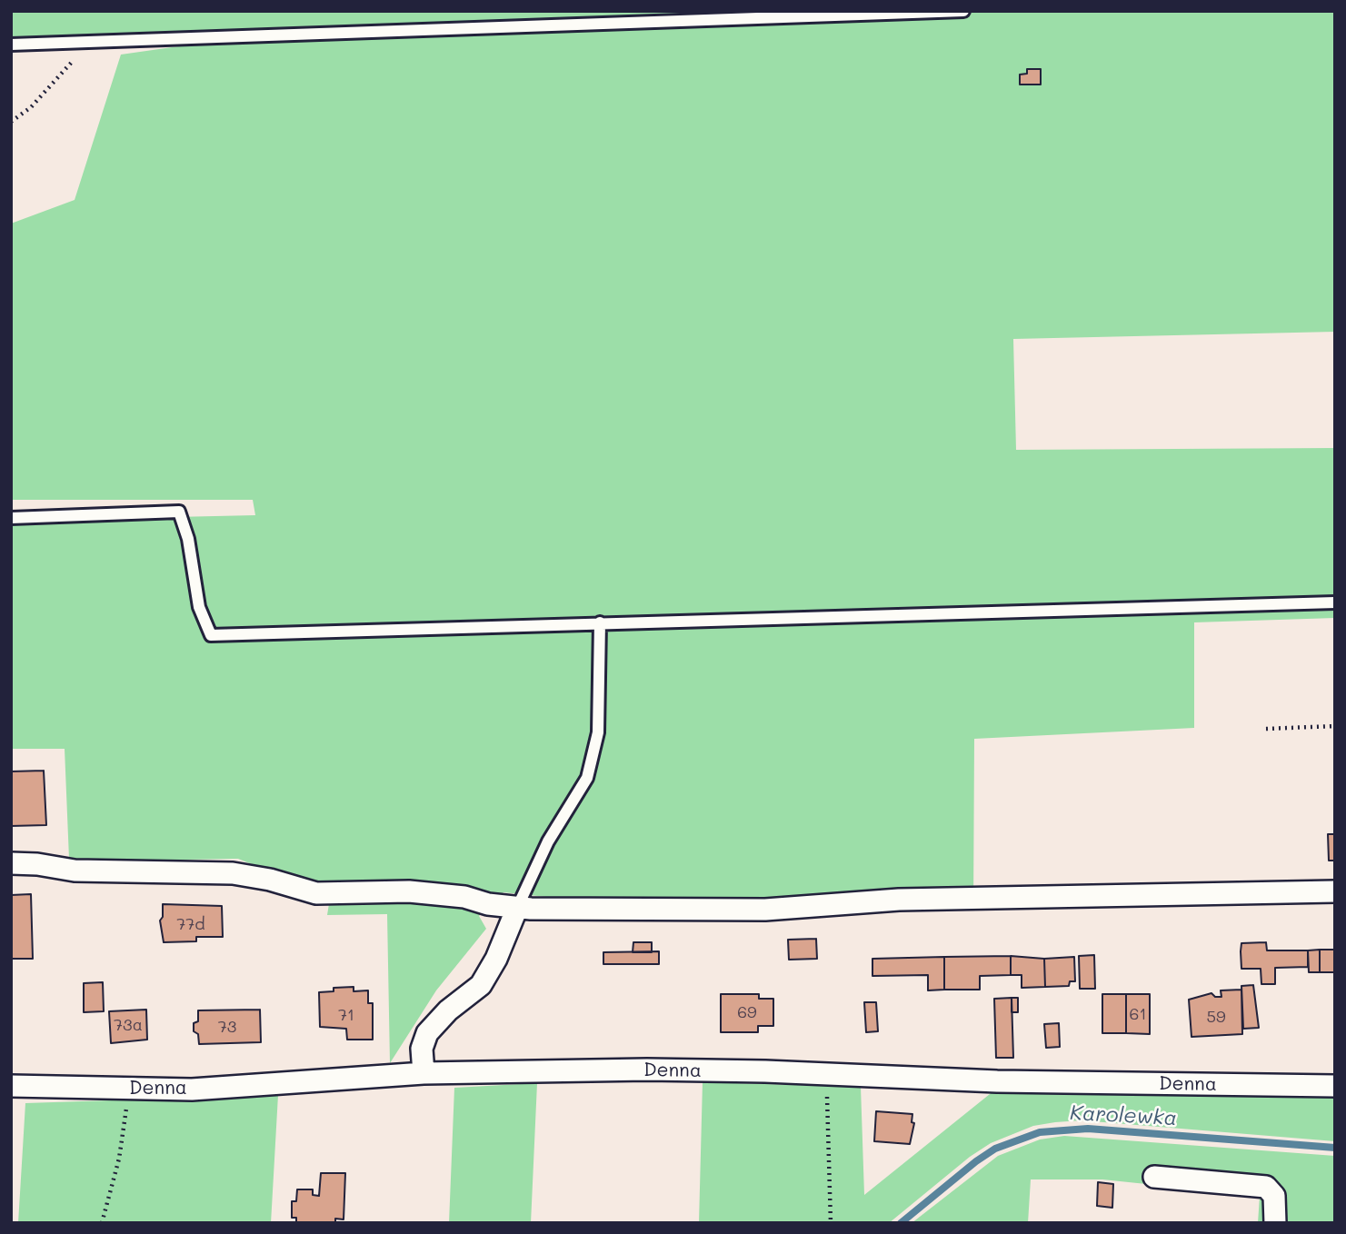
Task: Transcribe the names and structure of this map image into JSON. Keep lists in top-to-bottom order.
{
  "streets": {
    "street": ["Denna"]
  },
  "water": ["Karolewka"],
  "house_numbers": [
    "77d",
    "69",
    "61",
    "71",
    "59",
    "73a",
    "73"
  ]
}
